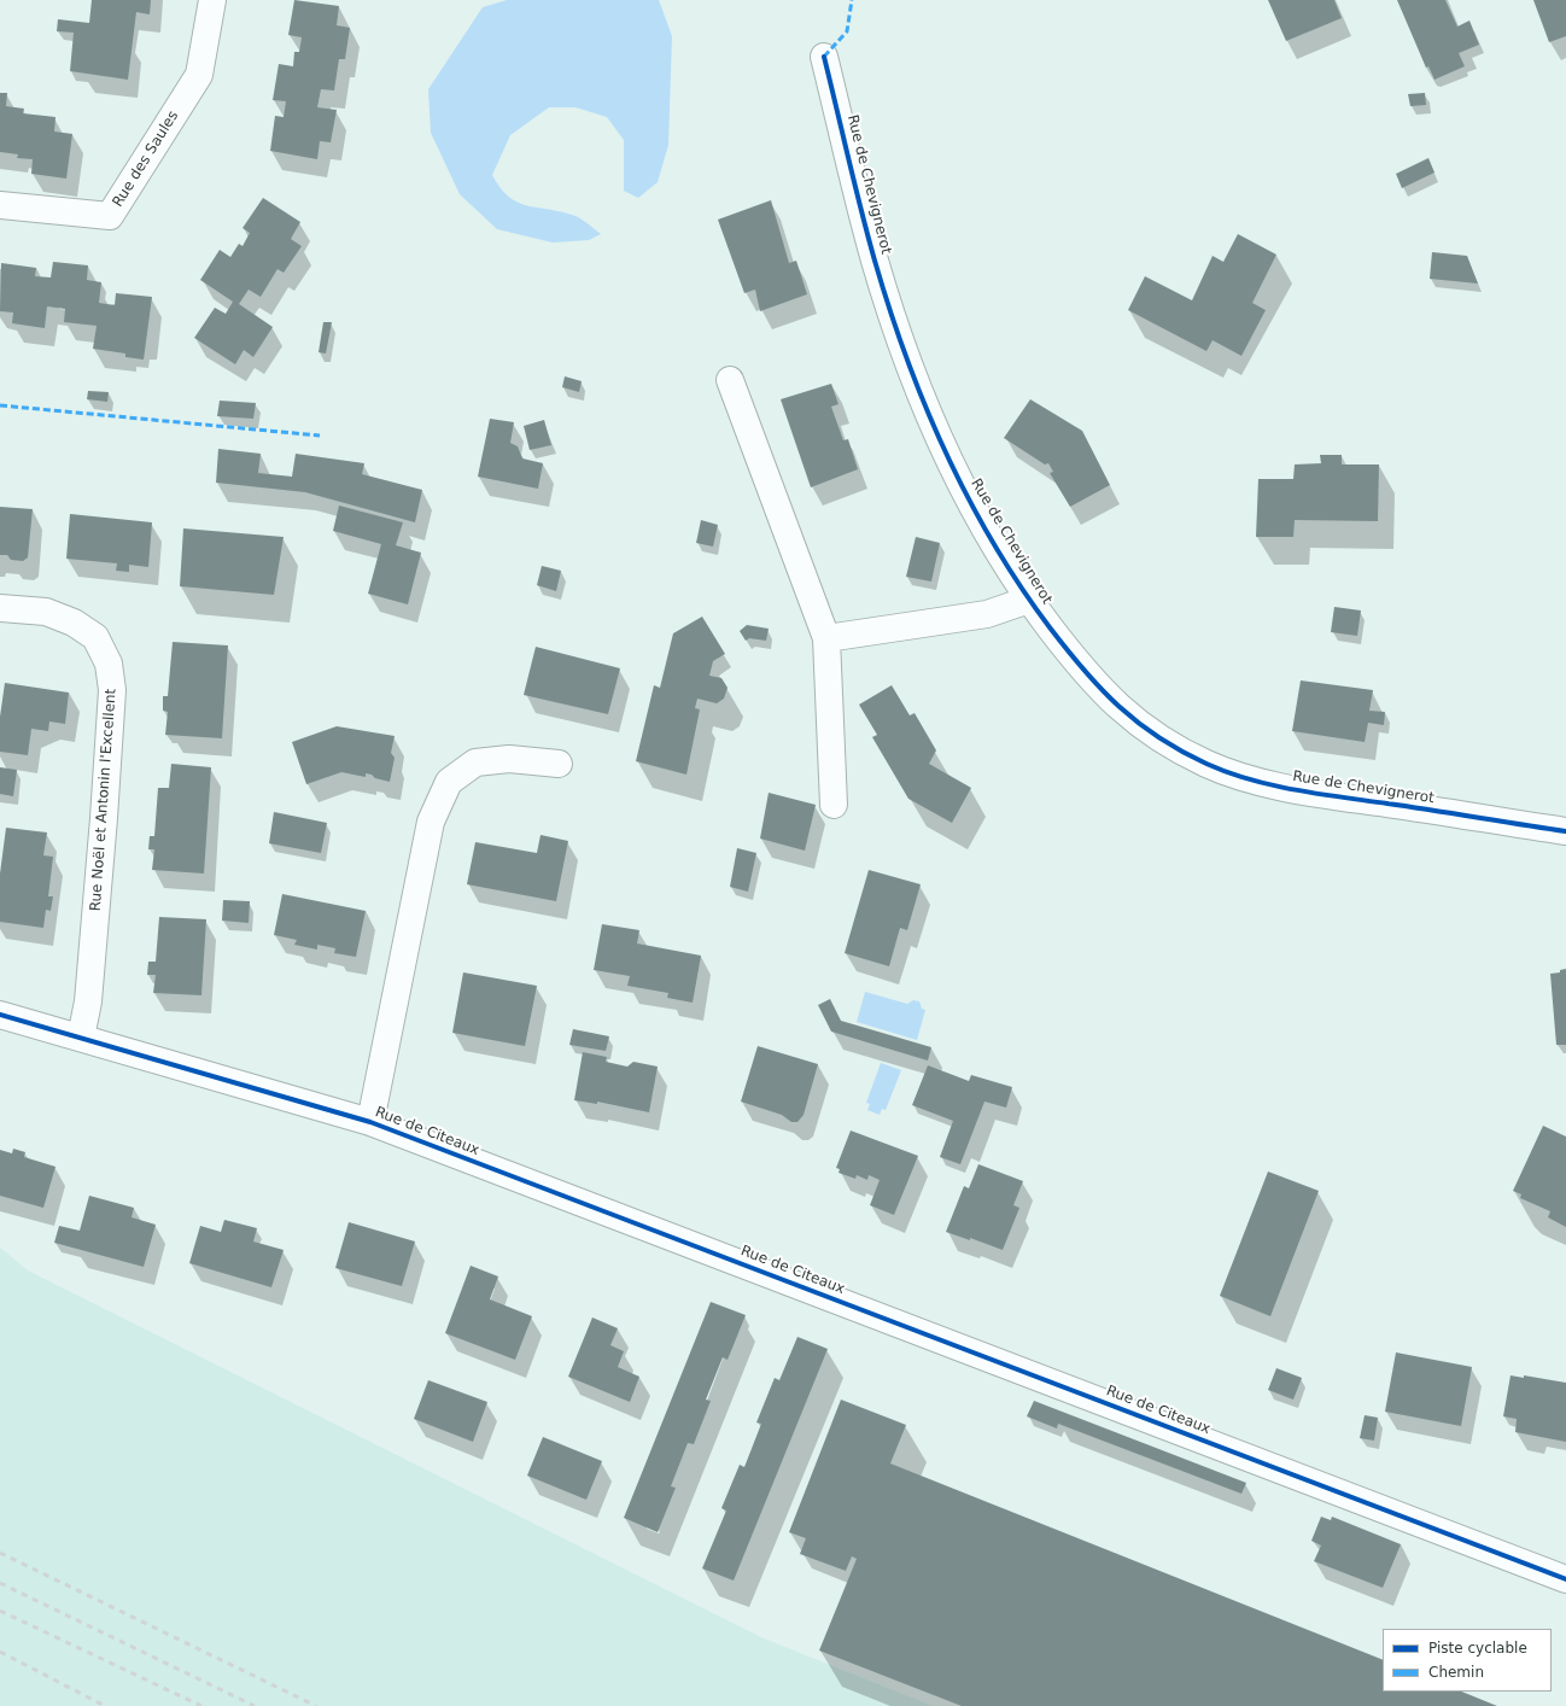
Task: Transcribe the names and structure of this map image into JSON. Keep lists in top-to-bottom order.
{
  "streets": {
    "street": [
      "Rue des Saules",
      "Rue de Chevignerot",
      "Rue Noël et Antonin l'Excellent",
      "Rue de Citeaux"
    ]
  },
  "crossings": [
    ["Rue Noël et Antonin l'Excellent", "Rue de Citeaux"]
  ],
  "legend": ["Piste cyclable", "Chemin"]
}
